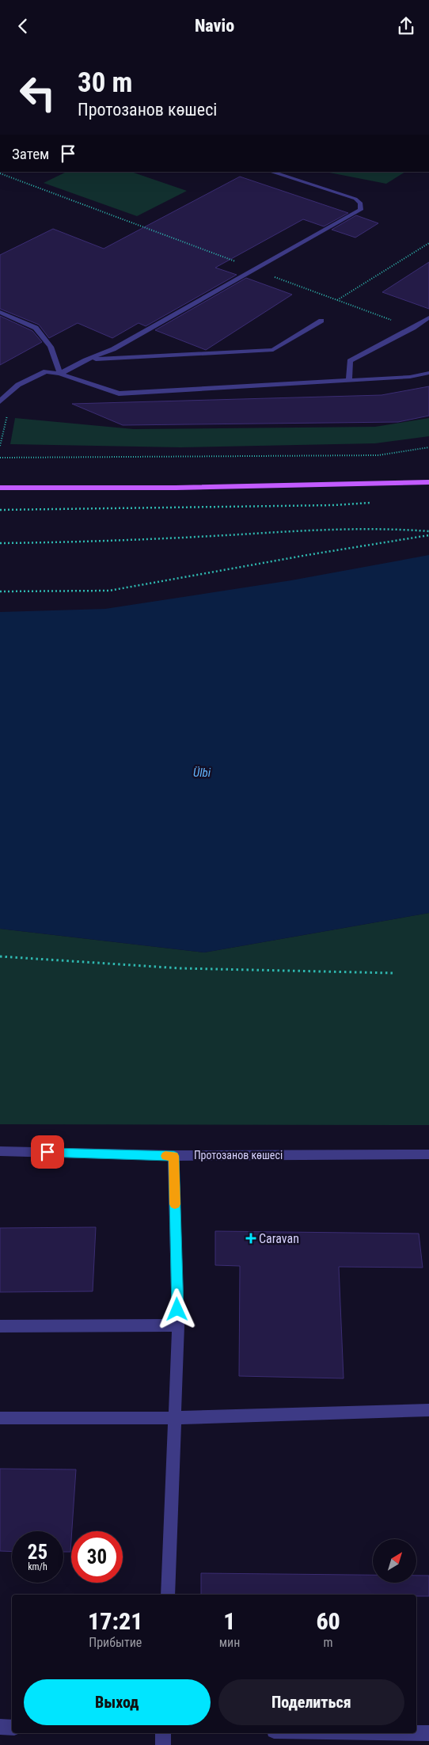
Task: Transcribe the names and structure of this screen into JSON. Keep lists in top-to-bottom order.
{
  "streets": {
    "street": ["Протозанов көшесі"]
  },
  "water": ["Ülbi"],
  "places": {
    "health": ["Caravan"]
  },
  "north": "top right",
  "page": {
    "header": "Navio",
    "turn": ["30 m", "Протозанов көшесі"],
    "then": "Затем",
    "speed": "25 km/h",
    "limit": "30",
    "eta": [
      "17:21",
      "Прибытие",
      "1",
      "мин",
      "60",
      "m"
    ],
    "buttons": ["Выход", "Поделиться"]
  }
}
